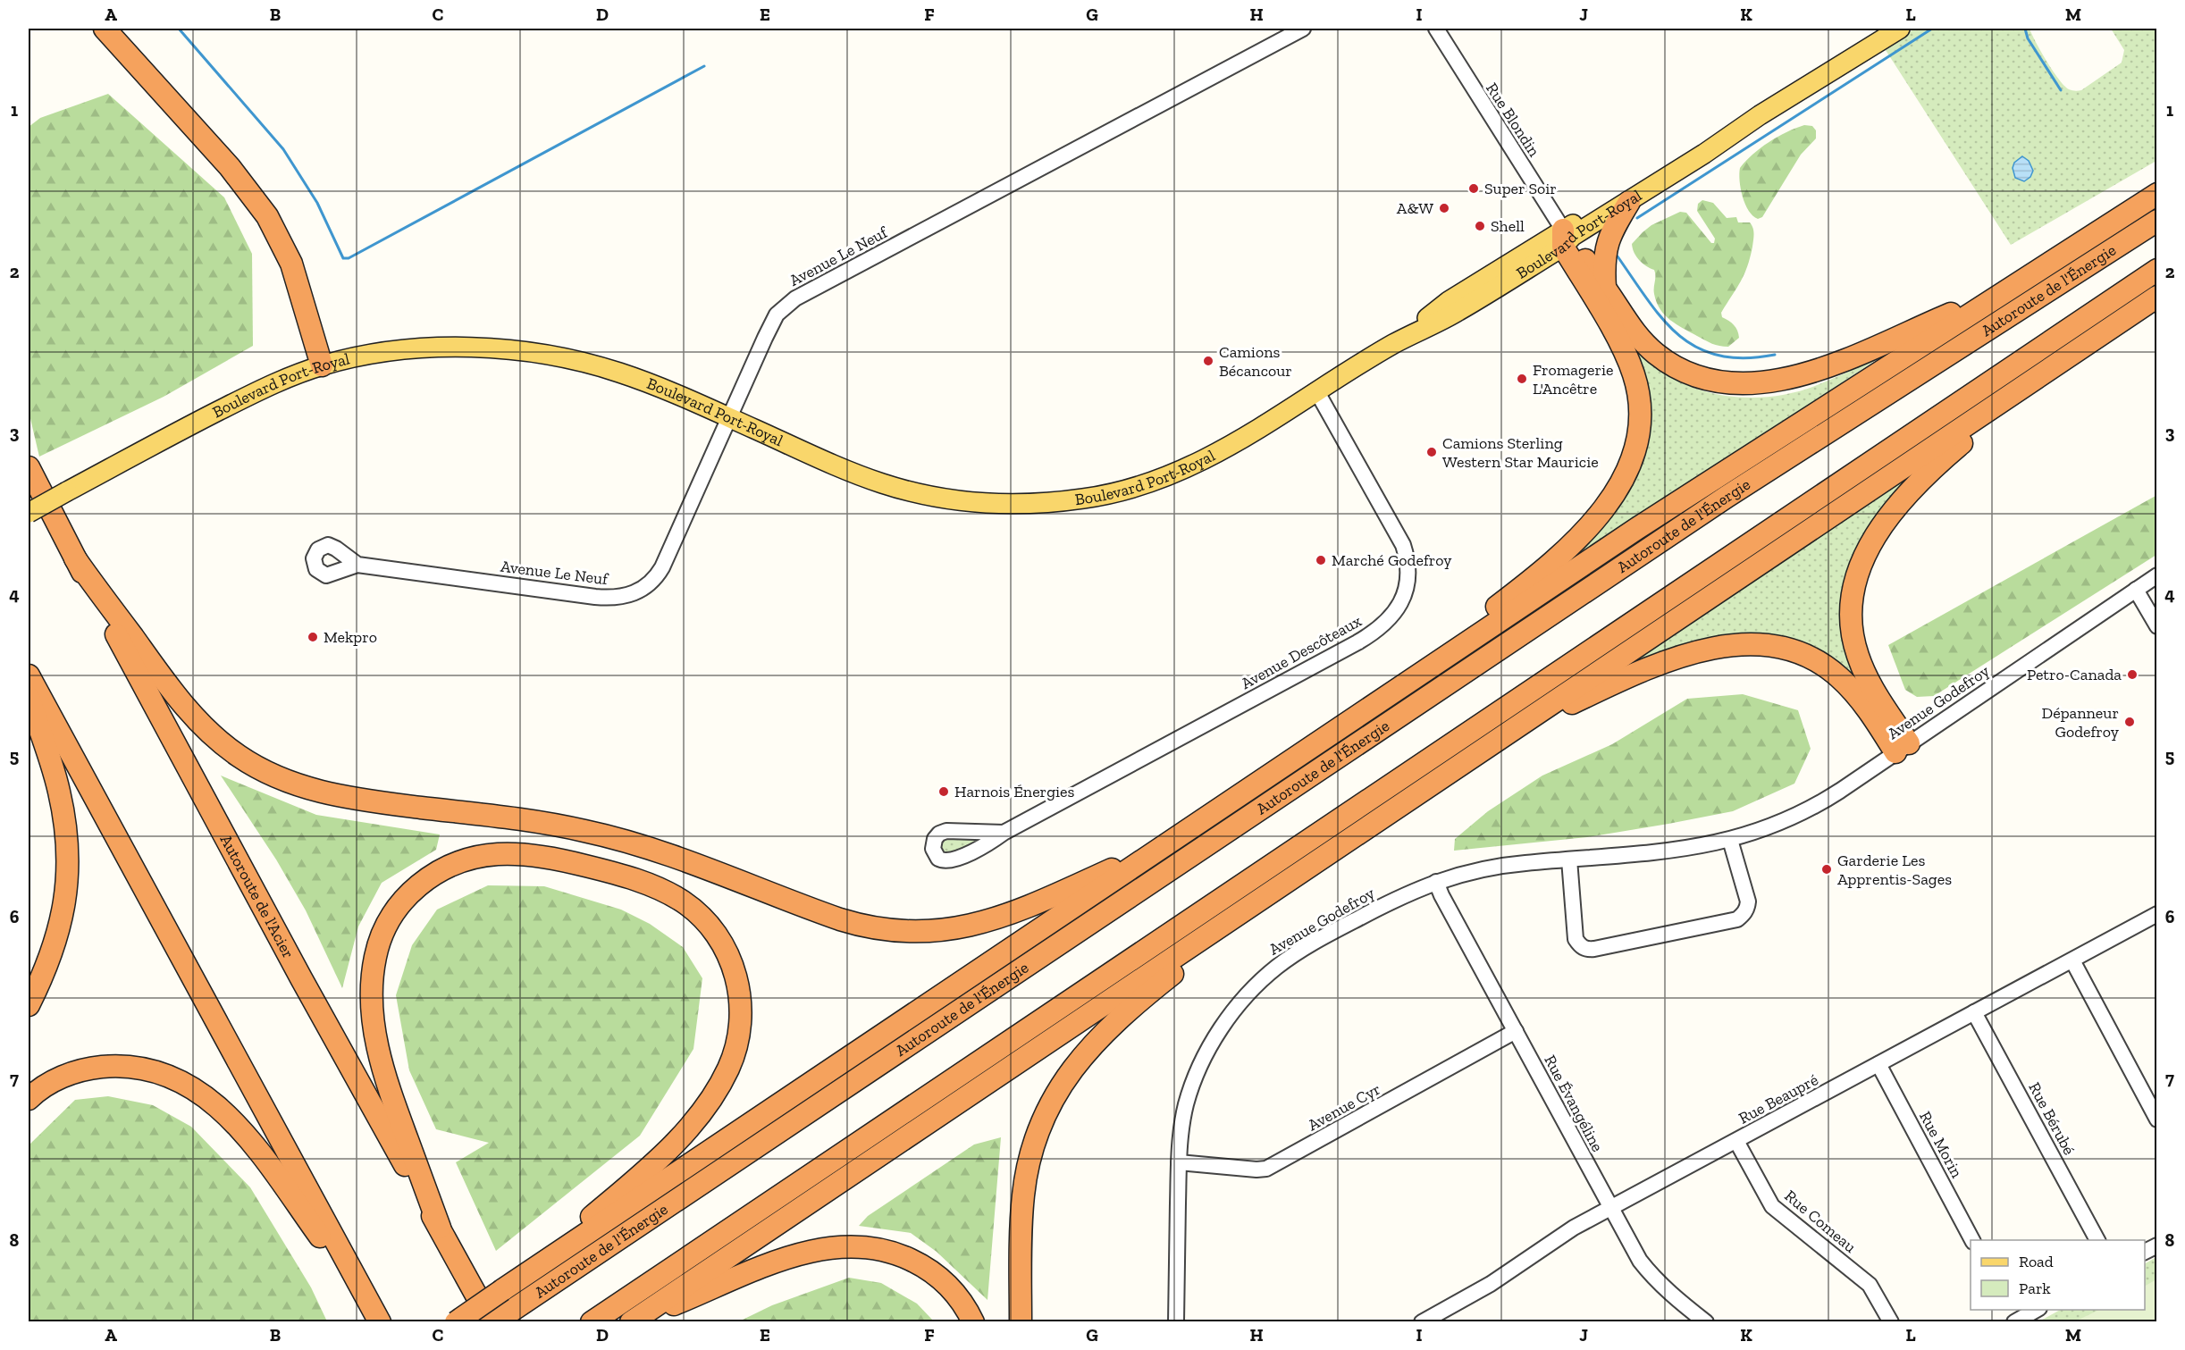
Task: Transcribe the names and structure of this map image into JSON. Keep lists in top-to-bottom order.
{
  "streets": {
    "highway": ["Autoroute de l'Énergie", "Autoroute de l'Acier"],
    "main road": ["Boulevard Port-Royal"],
    "street": [
      "Rue Blondin",
      "Avenue Le Neuf",
      "Avenue Descôteaux",
      "Avenue Godefroy",
      "Rue Beaupré",
      "Rue Évangéline",
      "Avenue Cyr",
      "Rue Bérubé",
      "Rue Morin",
      "Rue Comeau"
    ]
  },
  "crossings": [
    ["Rue Blondin", "Boulevard Port-Royal"],
    ["Boulevard Port-Royal", "Avenue Le Neuf"],
    ["Boulevard Port-Royal", "Avenue Descôteaux"],
    ["Autoroute de l'Énergie", "Autoroute de l'Acier"],
    ["Avenue Godefroy", "Rue Évangéline"],
    ["Avenue Godefroy", "Avenue Cyr"],
    ["Rue Beaupré", "Rue Évangéline"],
    ["Rue Beaupré", "Rue Bérubé"],
    ["Rue Beaupré", "Rue Morin"],
    ["Rue Beaupré", "Rue Comeau"],
    ["Rue Évangéline", "Avenue Cyr"]
  ],
  "places": [
    "Super Soir",
    "A&W",
    "Shell",
    "Camions Bécancour",
    "Fromagerie L'Ancêtre",
    "Camions Sterling Western Star Mauricie",
    "Marché Godefroy",
    "Mekpro",
    "Petro-Canada",
    "Dépanneur Godefroy",
    "Harnois Énergies",
    "Garderie Les Apprentis-Sages"
  ],
  "legend": ["Road", "Park"],
  "grid": {
    "columns": [
      "A",
      "B",
      "C",
      "D",
      "E",
      "F",
      "G",
      "H",
      "I",
      "J",
      "K",
      "L",
      "M"
    ],
    "rows": [
      "1",
      "2",
      "3",
      "4",
      "5",
      "6",
      "7",
      "8"
    ]
  }
}
